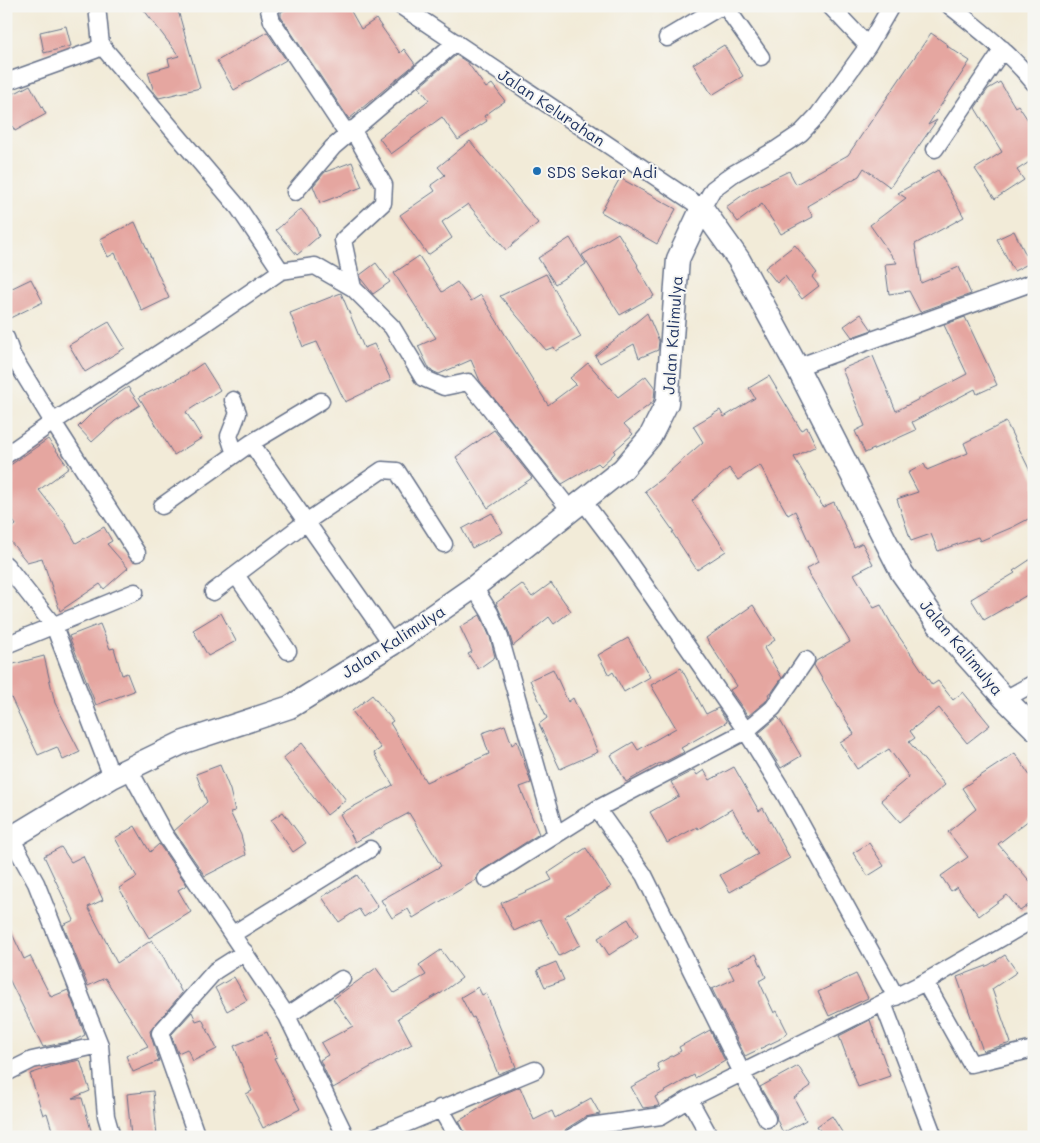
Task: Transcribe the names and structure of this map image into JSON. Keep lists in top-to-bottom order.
{
  "streets": {
    "street": ["Jalan Kelurahan", "Jalan Kalimulya"]
  },
  "crossings": [
    ["Jalan Kelurahan", "Jalan Kalimulya"]
  ],
  "places": ["SDS Sekar Adi"]
}
